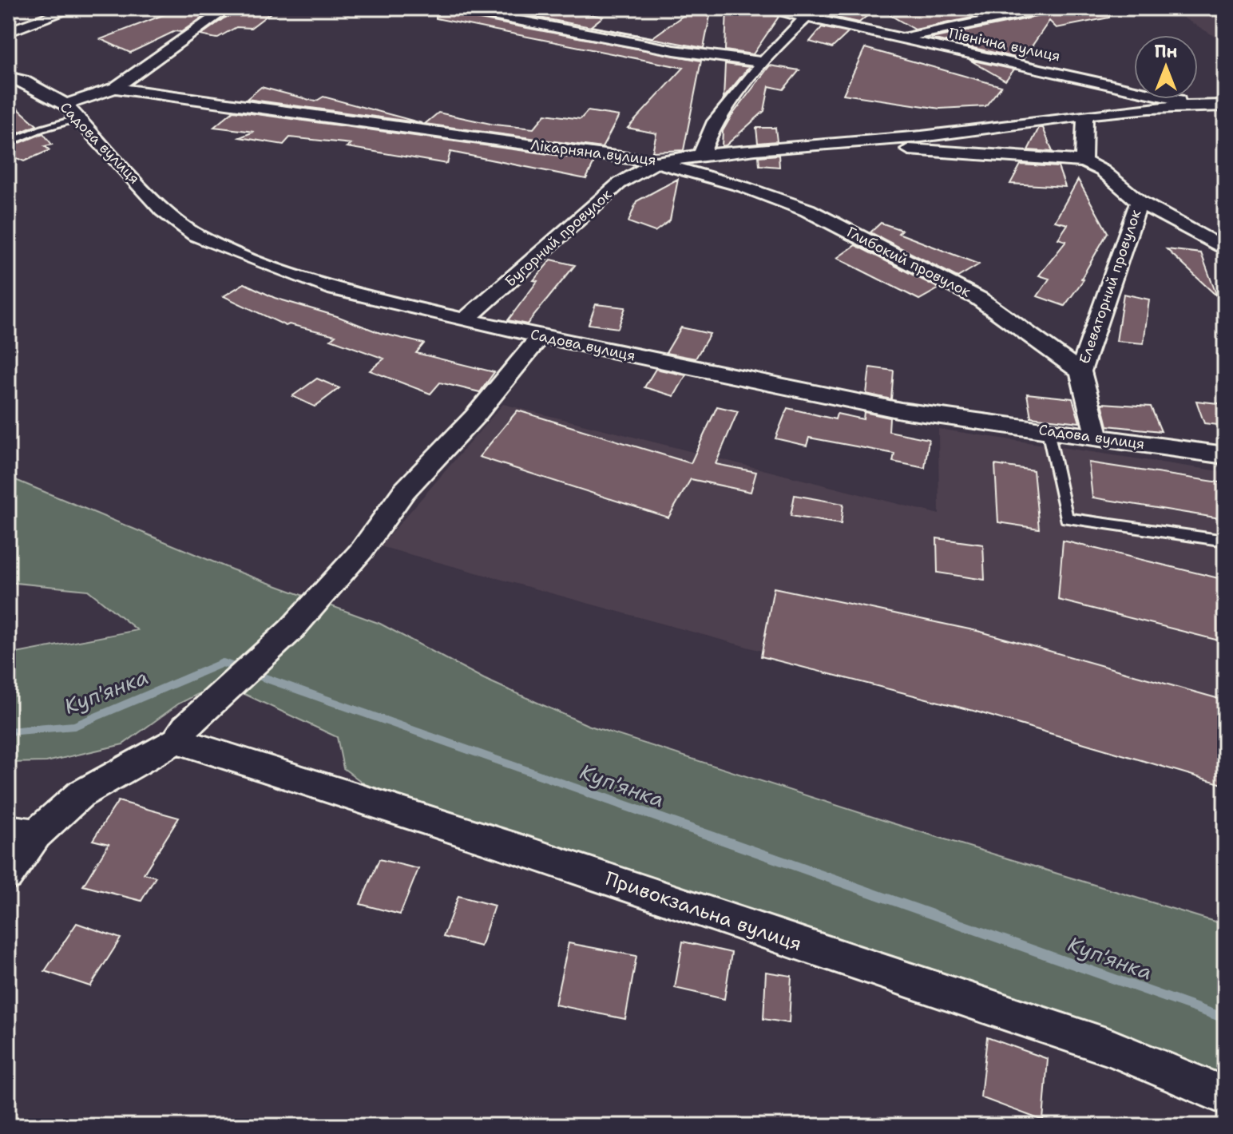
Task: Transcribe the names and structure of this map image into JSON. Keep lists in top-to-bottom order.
{
  "streets": {
    "street": [
      "Північна вулиця",
      "Садова вулиця",
      "Лікарняна вулиця",
      "Бугорний провулок",
      "Глибокий провулок",
      "Елеваторний провулок",
      "Привокзальна вулиця"
    ]
  },
  "crossings": [
    ["Північна вулиця", "Лікарняна вулиця"],
    ["Садова вулиця", "Бугорний провулок"],
    ["Лікарняна вулиця", "Бугорний провулок"],
    ["Лікарняна вулиця", "Глибокий провулок"],
    ["Бугорний провулок", "Глибокий провулок"],
    ["Глибокий провулок", "Елеваторний провулок"]
  ],
  "water": ["Куп'янка"],
  "north": "top"
}
